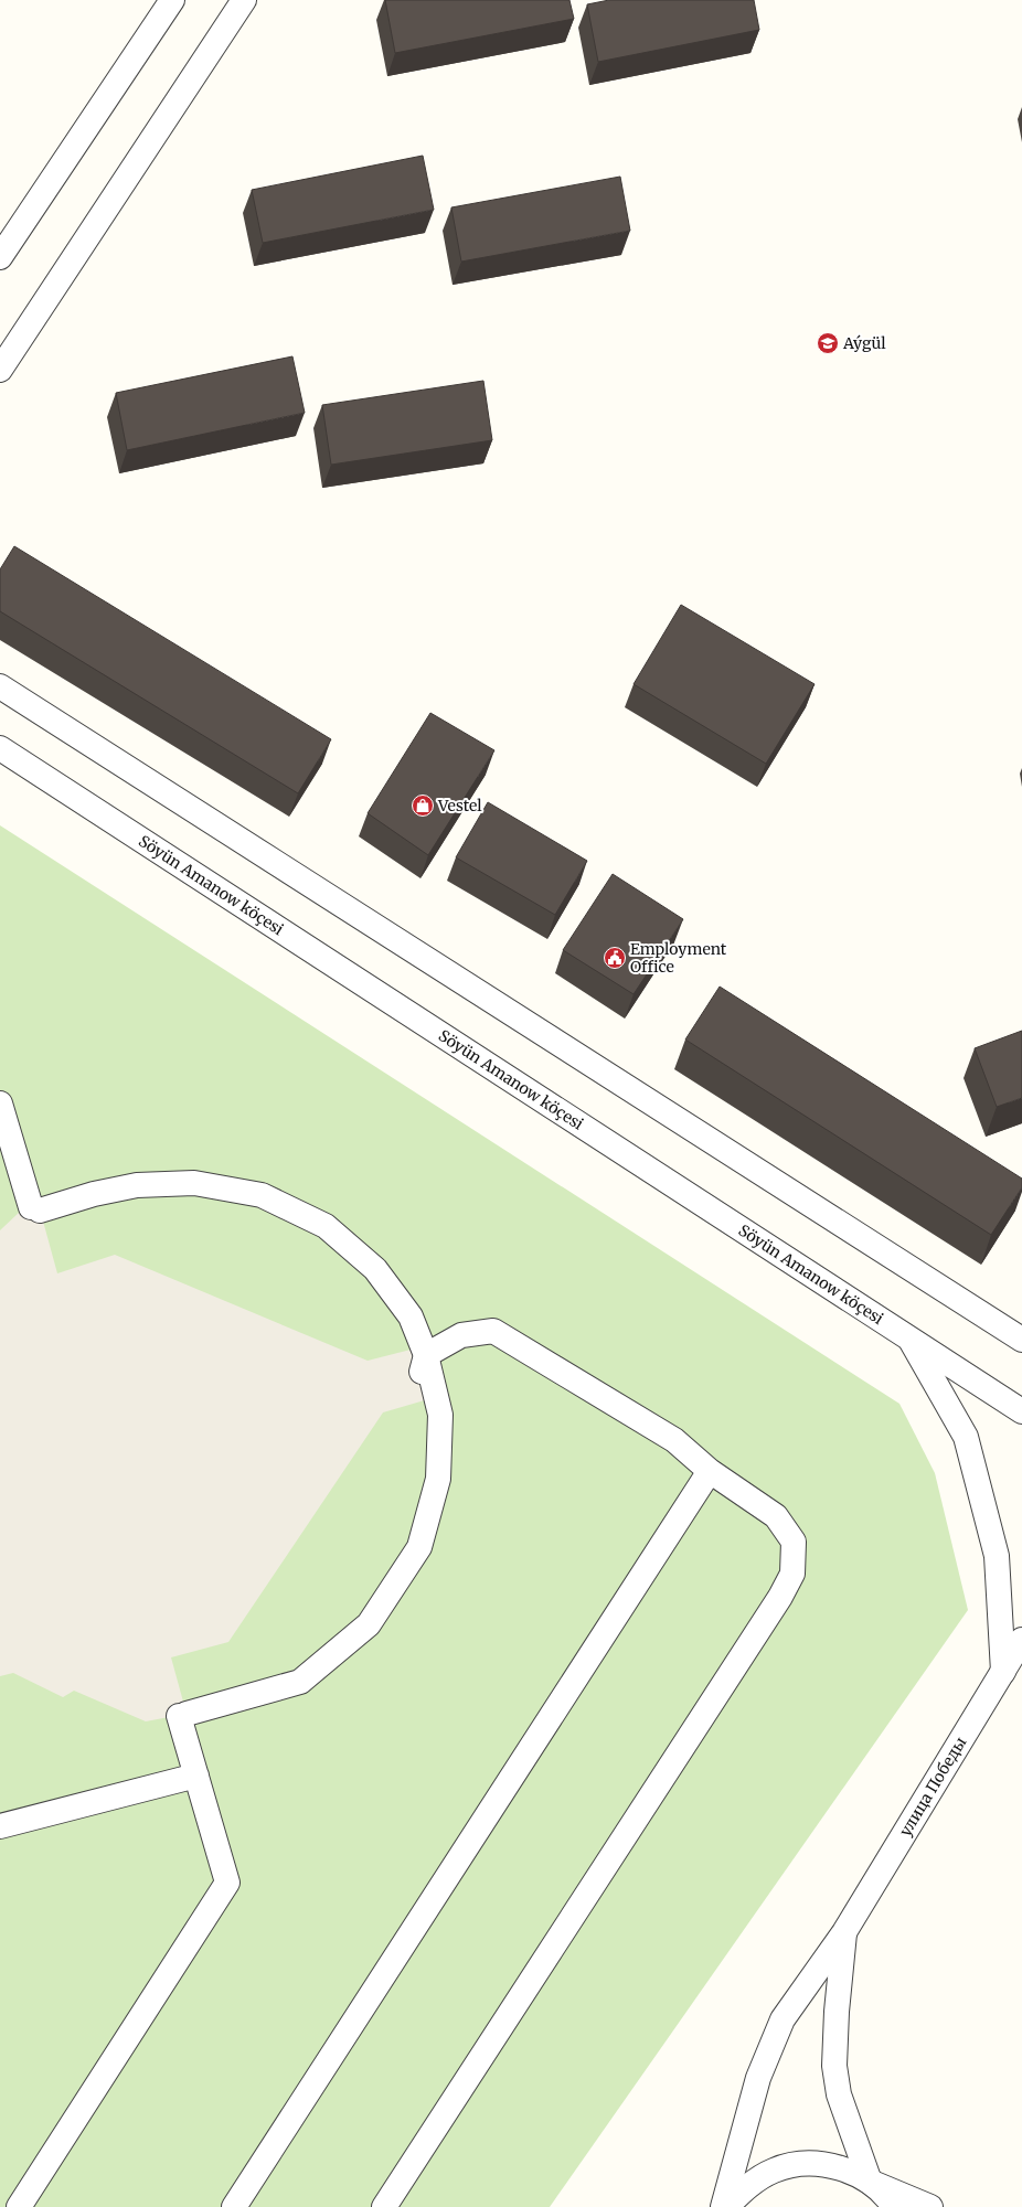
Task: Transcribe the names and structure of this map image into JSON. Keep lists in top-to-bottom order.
{
  "streets": {
    "street": ["Söyün Amanow köçesi", "улица Победы"]
  },
  "places": {
    "school or university": ["Aýgül"],
    "shop": ["Vestel"],
    "public building": ["Employment Office"]
  }
}
